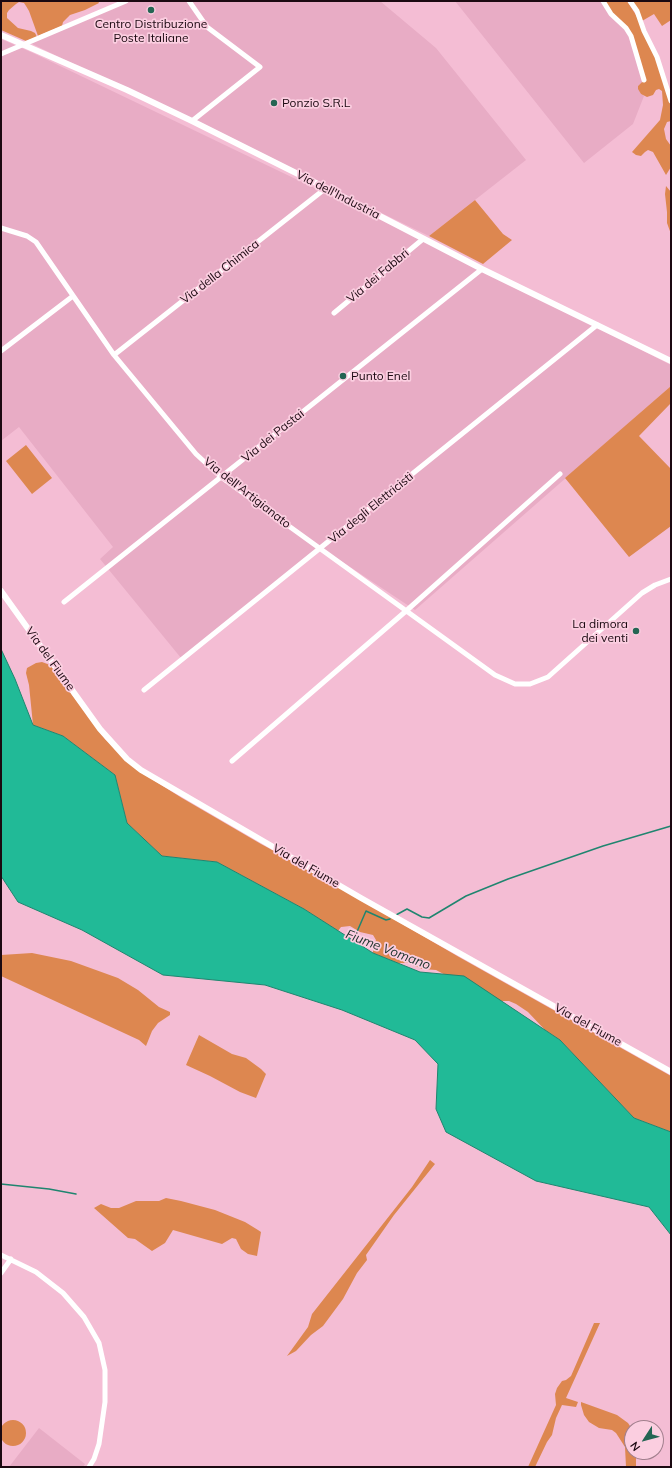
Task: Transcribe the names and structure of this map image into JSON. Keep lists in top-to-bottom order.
{
  "streets": {
    "street": [
      "Via dell'Industria",
      "Via della Chimica",
      "Via dei Fabbri",
      "Via dei Pastai",
      "Via dell'Artigianato",
      "Via degli Elettricisti",
      "Via del Fiume"
    ]
  },
  "crossings": [
    ["Via dell'Industria", "Via della Chimica"],
    ["Via dell'Industria", "Via dei Fabbri"],
    ["Via dell'Industria", "Via dei Pastai"],
    ["Via dell'Industria", "Via degli Elettricisti"],
    ["Via della Chimica", "Via dell'Artigianato"],
    ["Via dei Pastai", "Via dell'Artigianato"],
    ["Via dell'Artigianato", "Via degli Elettricisti"]
  ],
  "water": ["Fiume Vomano"],
  "places": [
    "Centro Distribuzione Poste Italiane",
    "Ponzio S.R.L",
    "Punto Enel",
    "La dimora dei venti"
  ],
  "north": "bottom left"
}
